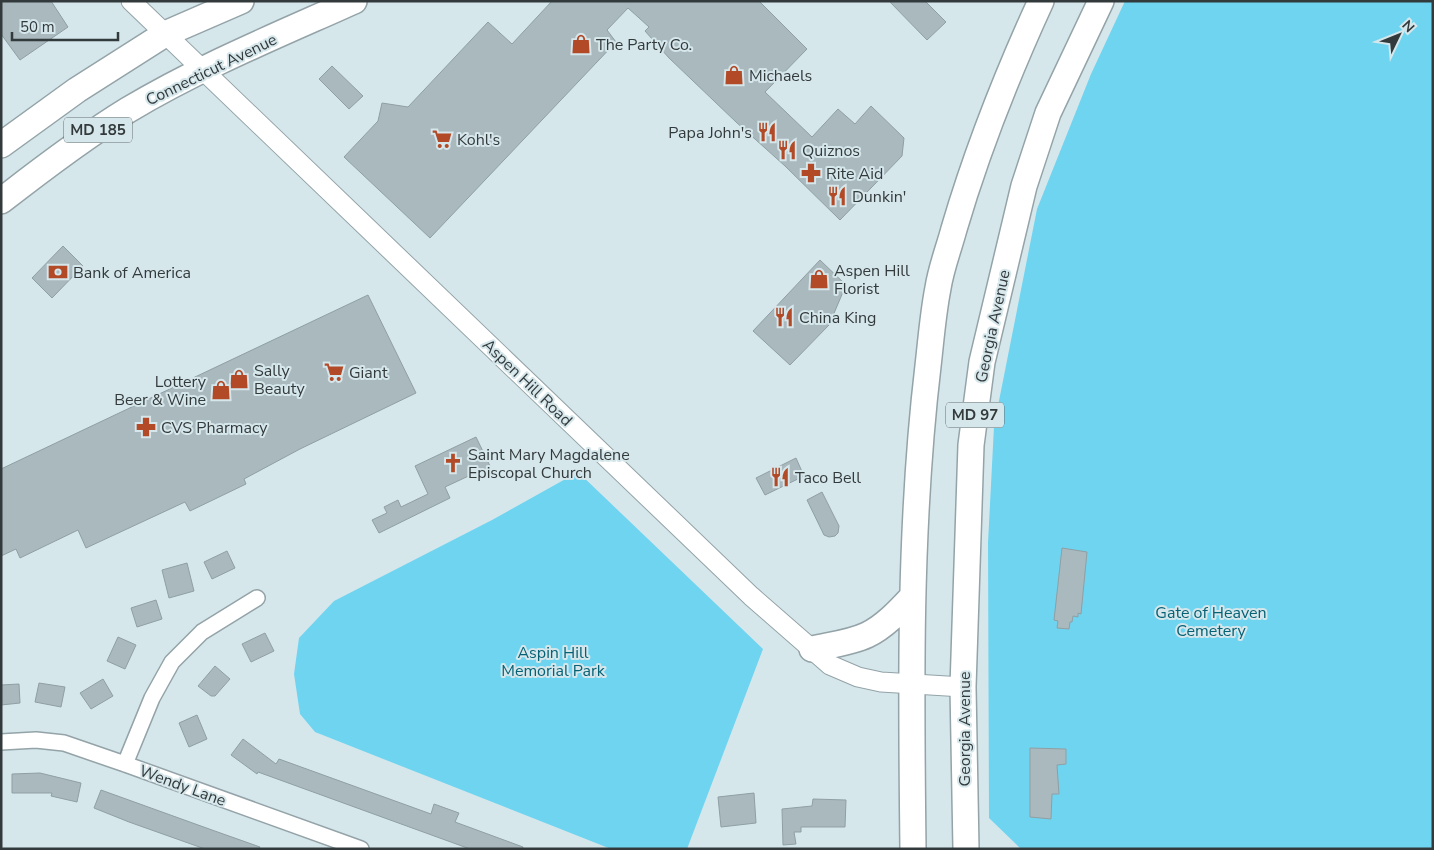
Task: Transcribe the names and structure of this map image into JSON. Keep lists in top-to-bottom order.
{
  "streets": {
    "main road": [
      "Connecticut Avenue",
      "MD 185",
      "Georgia Avenue",
      "MD 97"
    ],
    "street": ["Aspen Hill Road", "Wendy Lane"]
  },
  "crossings": [
    ["Connecticut Avenue", "Aspen Hill Road"],
    ["MD 185", "Aspen Hill Road"],
    ["Georgia Avenue", "Aspen Hill Road"],
    ["Aspen Hill Road", "MD 97"]
  ],
  "parks": ["Gate of Heaven Cemetery", "Aspin Hill Memorial Park"],
  "places": {
    "shop": [
      "The Party Co.",
      "Michaels",
      "Aspen Hill Florist",
      "Sally Beauty",
      "Lottery Beer & Wine"
    ],
    "restaurant": [
      "Papa John's",
      "Quiznos",
      "Dunkin'",
      "China King",
      "Taco Bell"
    ],
    "supermarket": ["Kohl's", "Giant"],
    "pharmacy": ["Rite Aid", "CVS Pharmacy"],
    "bank": ["Bank of America"],
    "church": ["Saint Mary Magdalene Episcopal Church"]
  },
  "scale_bar": "50 m",
  "north": "top right"
}
